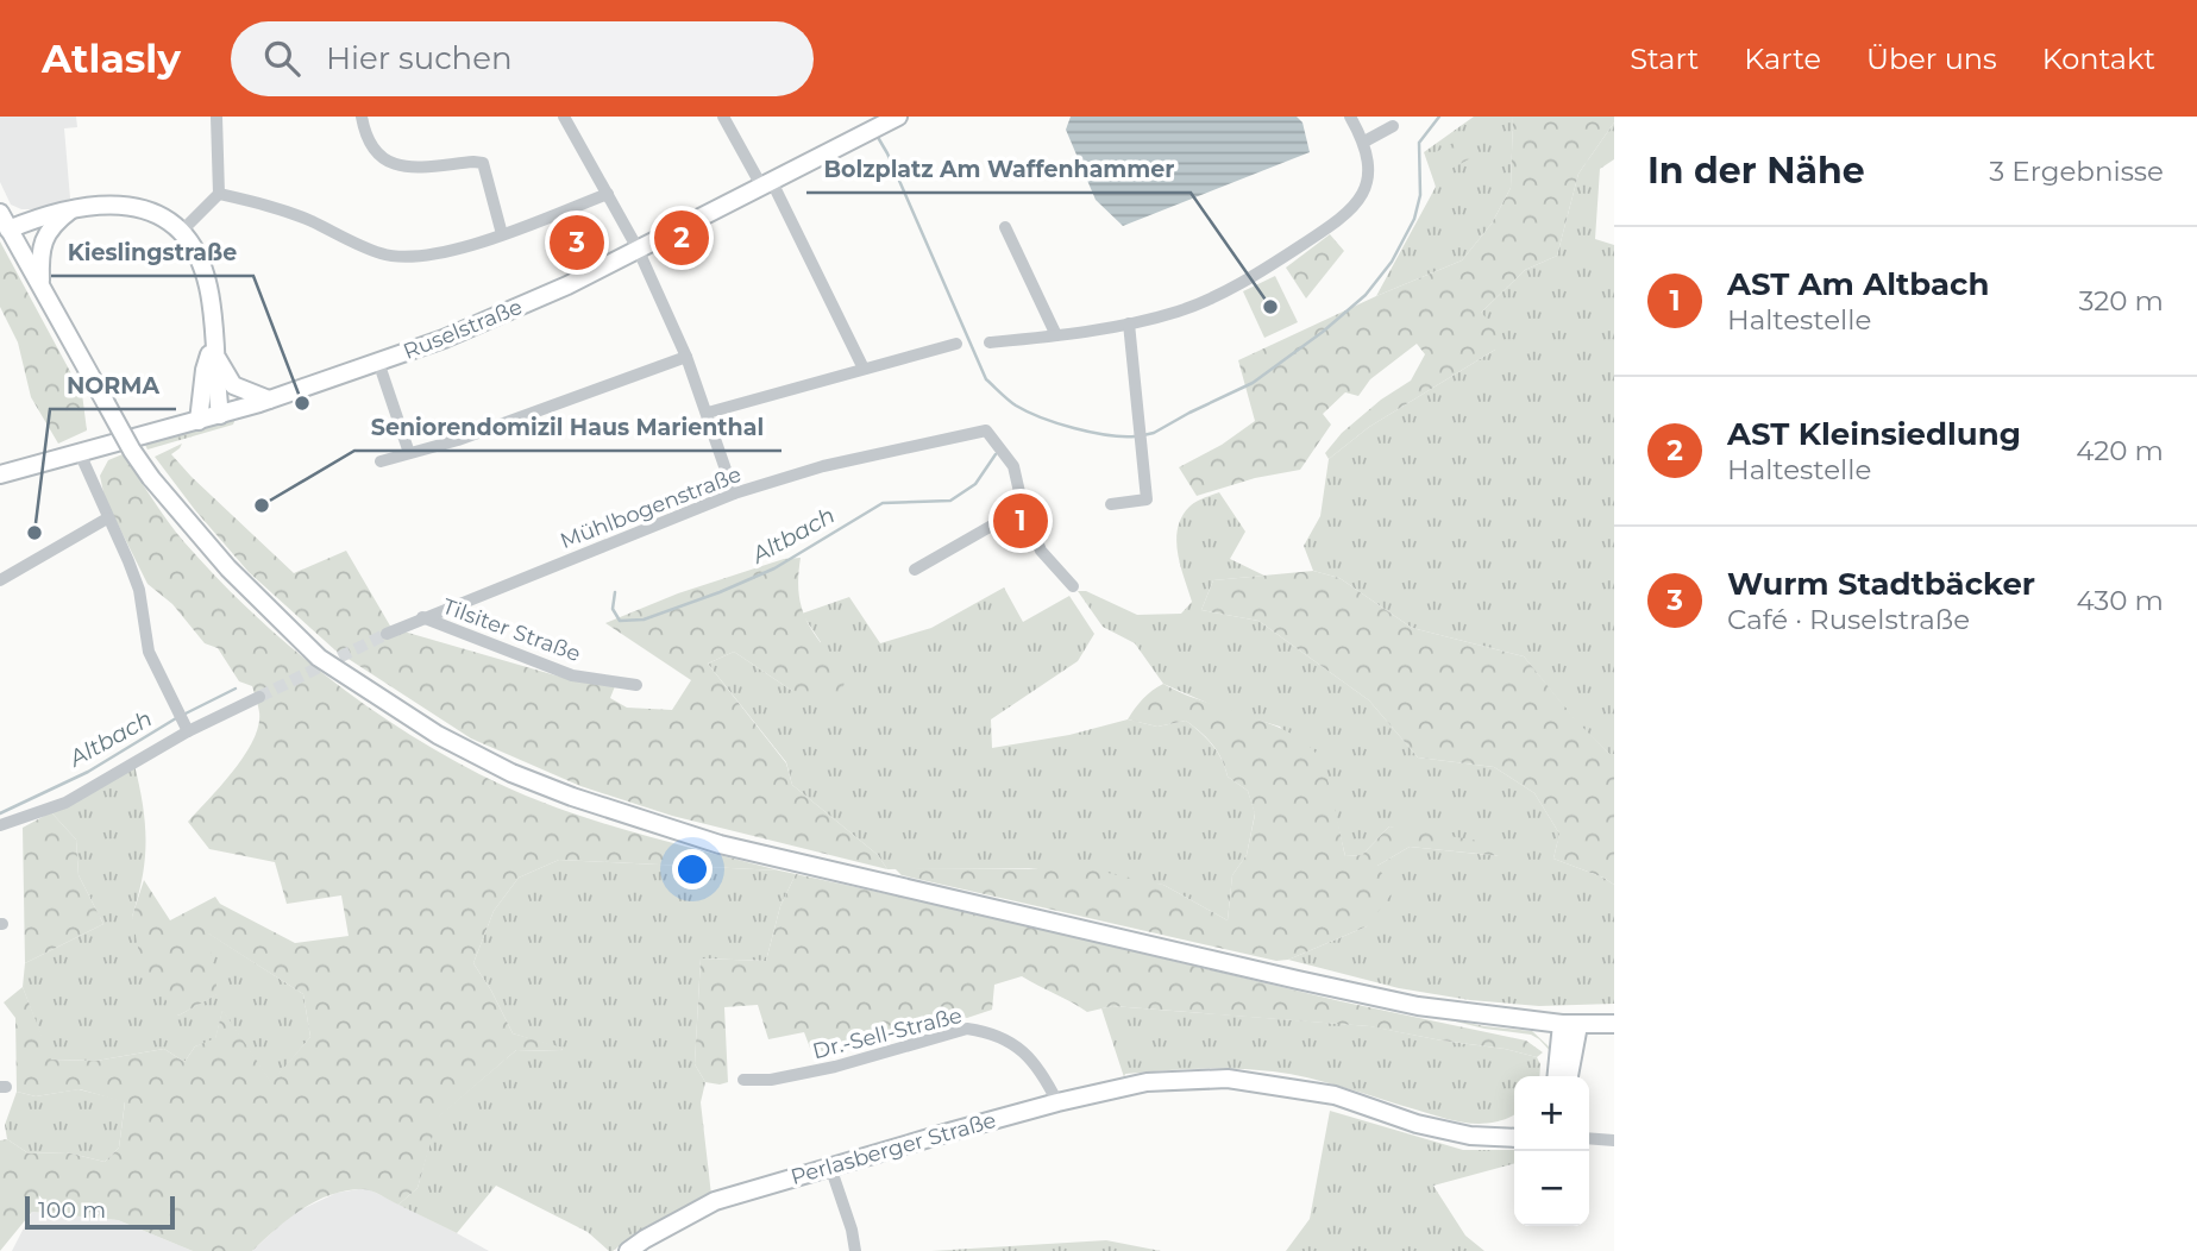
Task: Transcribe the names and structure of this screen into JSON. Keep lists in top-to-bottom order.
{
  "streets": {
    "main road": ["Ruselstraße", "Perlasberger Straße"],
    "street": ["Mühlbogenstraße", "Tilsiter Straße", "Dr.-Sell-Straße"]
  },
  "crossings": [
    ["Mühlbogenstraße", "Tilsiter Straße"],
    ["Dr.-Sell-Straße", "Perlasberger Straße"]
  ],
  "water": ["Altbach"],
  "places": [
    "Bolzplatz Am Waffenhammer",
    "Kieslingstraße",
    "Seniorendomizil Haus Marienthal",
    "NORMA"
  ],
  "scale_bar": "100 m",
  "page": {
    "header": "Atlasly",
    "search": "Hier suchen",
    "nav": [
      "Start",
      "Karte",
      "Über uns",
      "Kontakt"
    ],
    "heading": ["In der Nähe", "3 Ergebnisse"],
    "pins": ["2", "3", "1"],
    "list": [
      {
        "mark": "1",
        "name": "AST Am Altbach",
        "note": "Haltestelle",
        "value": "320 m"
      },
      {
        "mark": "2",
        "name": "AST Kleinsiedlung",
        "note": "Haltestelle",
        "value": "420 m"
      },
      {
        "mark": "3",
        "name": "Wurm Stadtbäcker",
        "note": "Café · Ruselstraße",
        "value": "430 m"
      }
    ],
    "map_buttons": ["+", "−"],
    "scale": "100 m"
  }
}
